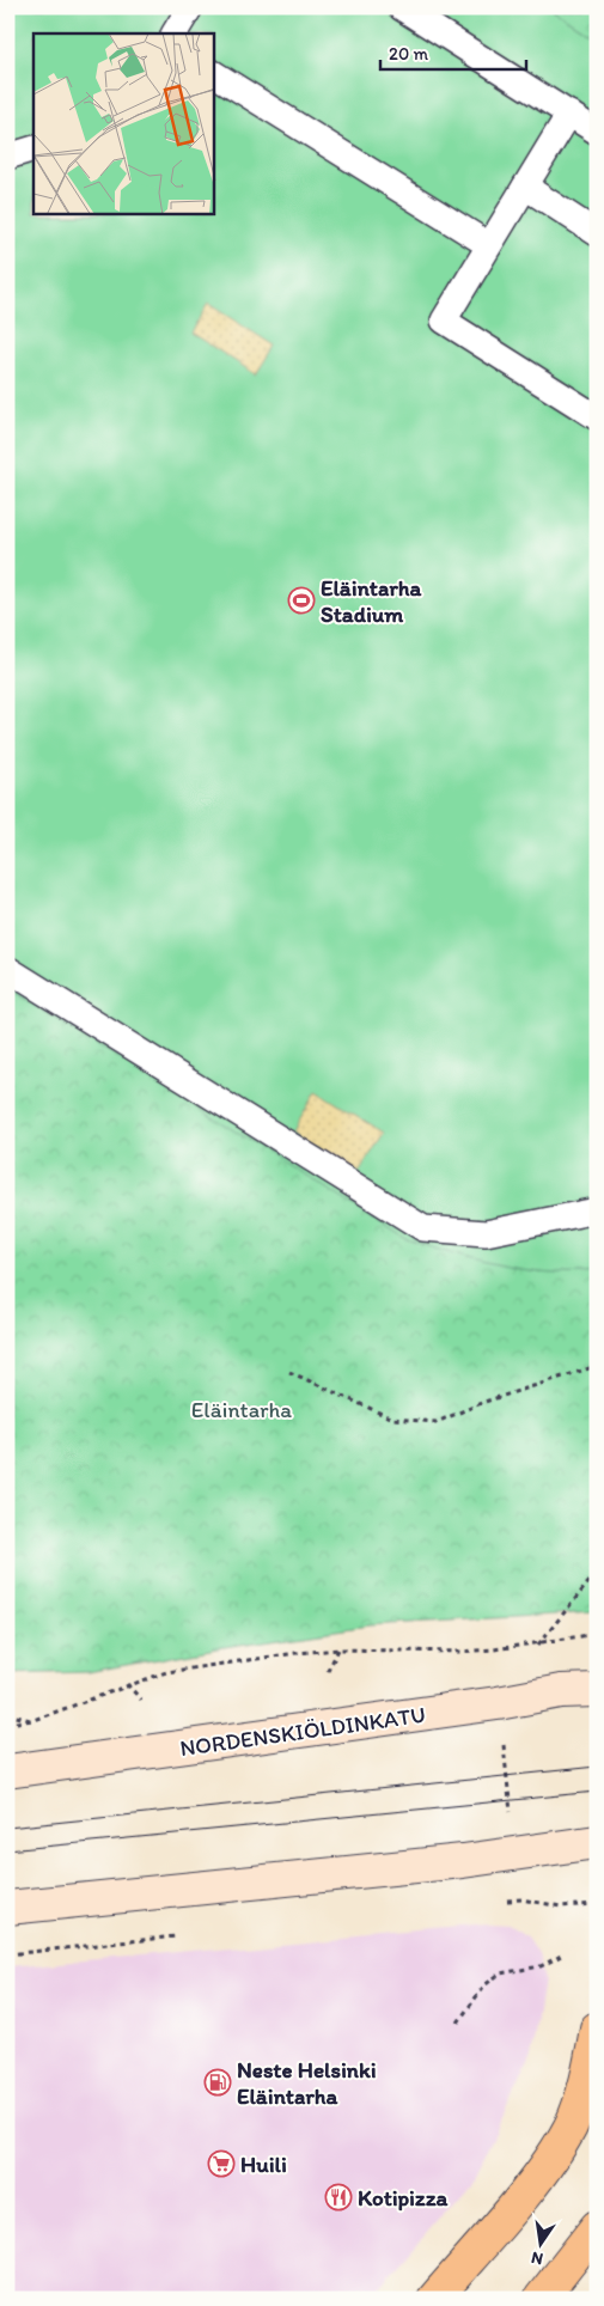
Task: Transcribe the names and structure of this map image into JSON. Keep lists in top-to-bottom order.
{
  "streets": {
    "main road": ["NORDENSKIÖLDINKATU"]
  },
  "parks": ["Eläintarha"],
  "places": {
    "sports": ["Eläintarha Stadium"],
    "fuel station": ["Neste Helsinki Eläintarha"],
    "supermarket": ["Huili"],
    "restaurant": ["Kotipizza"]
  },
  "scale_bar": "20 m",
  "north": "bottom"
}
